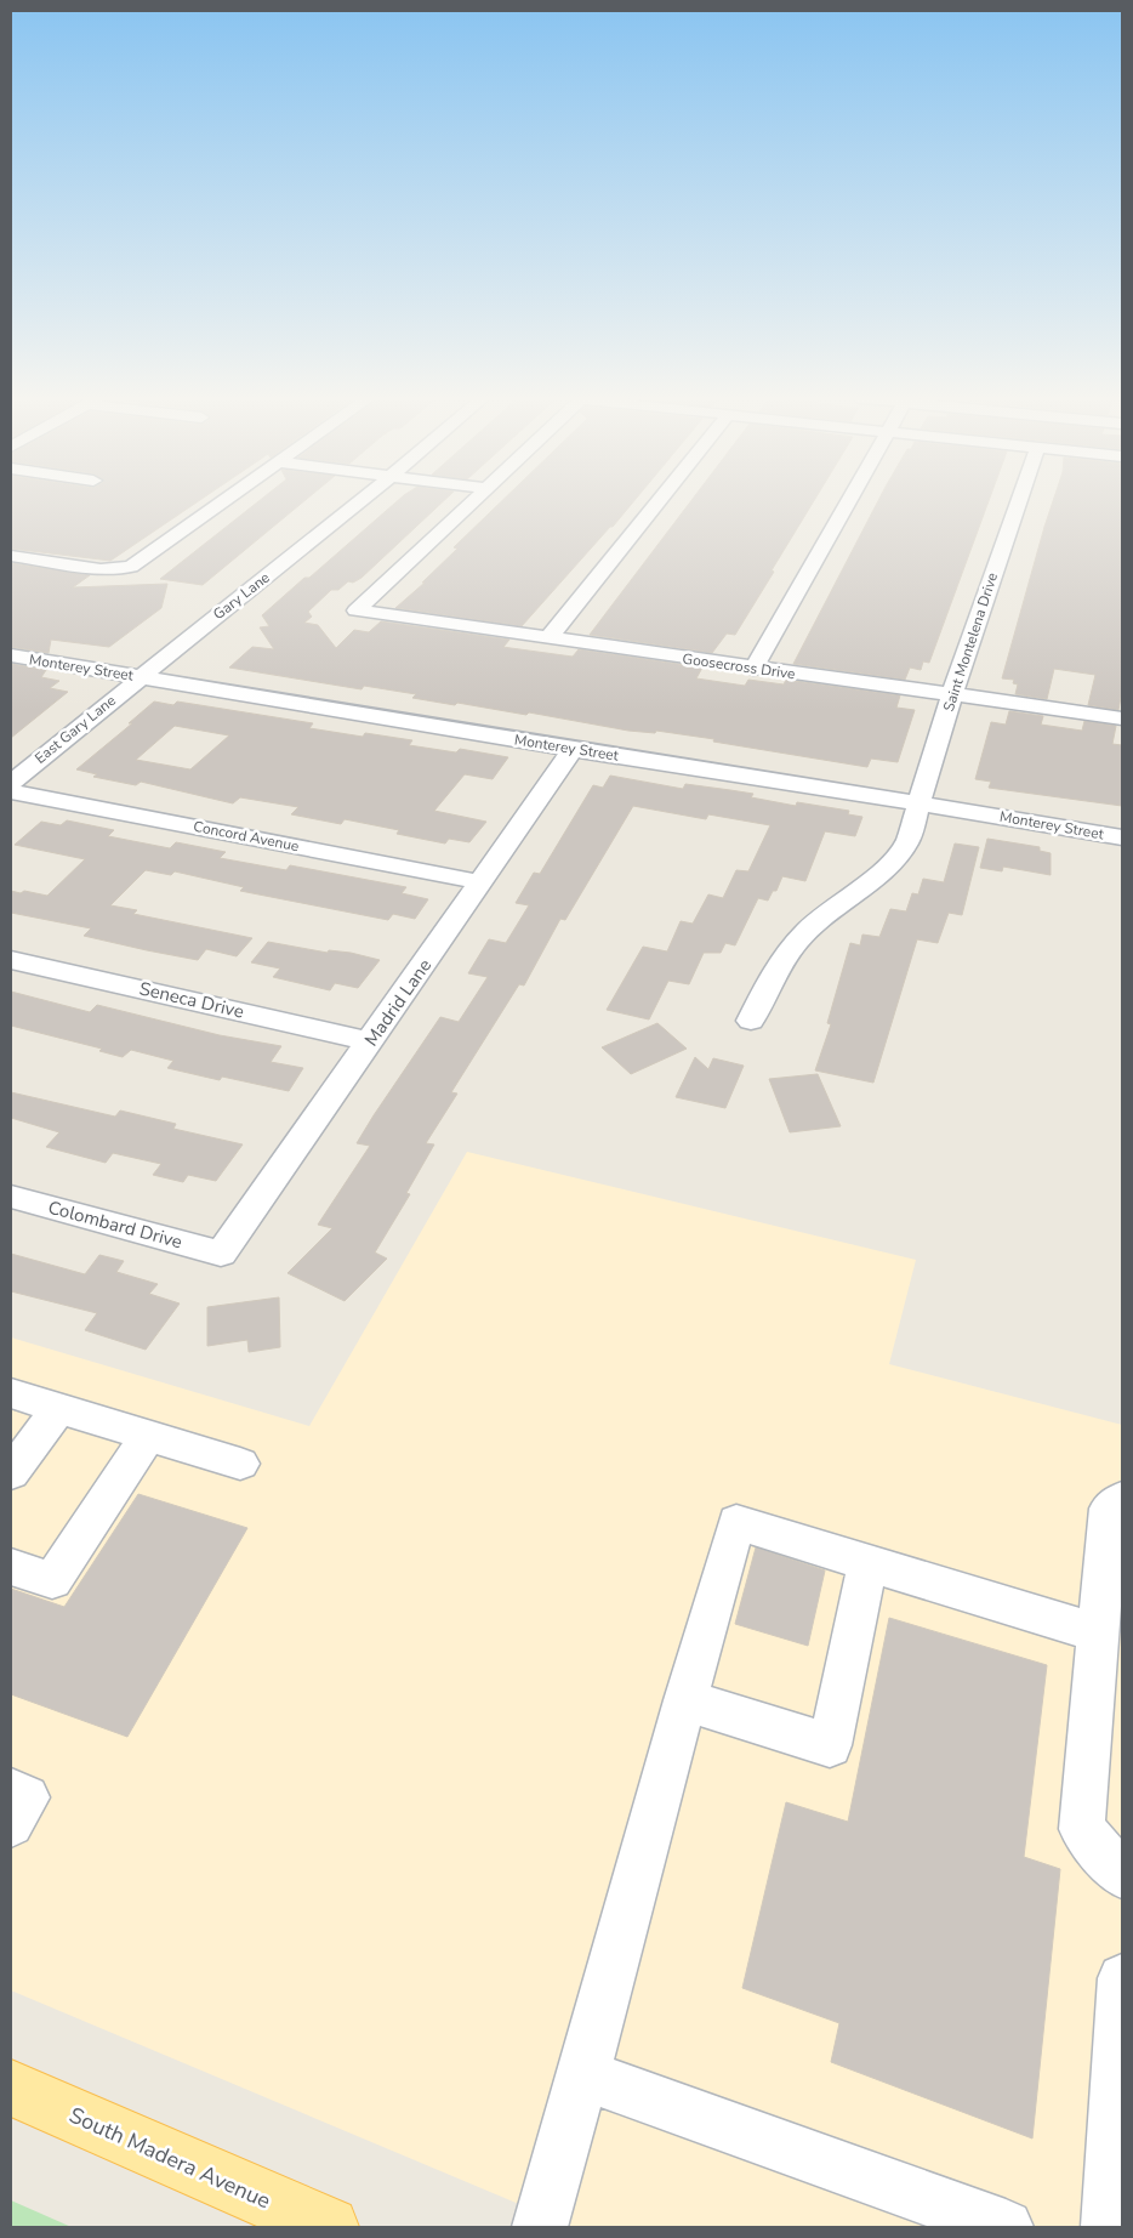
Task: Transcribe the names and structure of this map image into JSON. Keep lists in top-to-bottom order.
{
  "streets": {
    "main road": ["South Madera Avenue"],
    "street": [
      "Gary Lane",
      "Saint Montelena Drive",
      "Goosecross Drive",
      "Monterey Street",
      "East Gary Lane",
      "Concord Avenue",
      "Seneca Drive",
      "Madrid Lane",
      "Colombard Drive"
    ]
  },
  "crossings": [
    ["Gary Lane", "Monterey Street"],
    ["Gary Lane", "East Gary Lane"],
    ["Saint Montelena Drive", "Goosecross Drive"],
    ["Saint Montelena Drive", "Monterey Street"],
    ["Monterey Street", "East Gary Lane"],
    ["Monterey Street", "Madrid Lane"],
    ["Concord Avenue", "Madrid Lane"],
    ["Seneca Drive", "Madrid Lane"],
    ["Madrid Lane", "Colombard Drive"]
  ]
}
